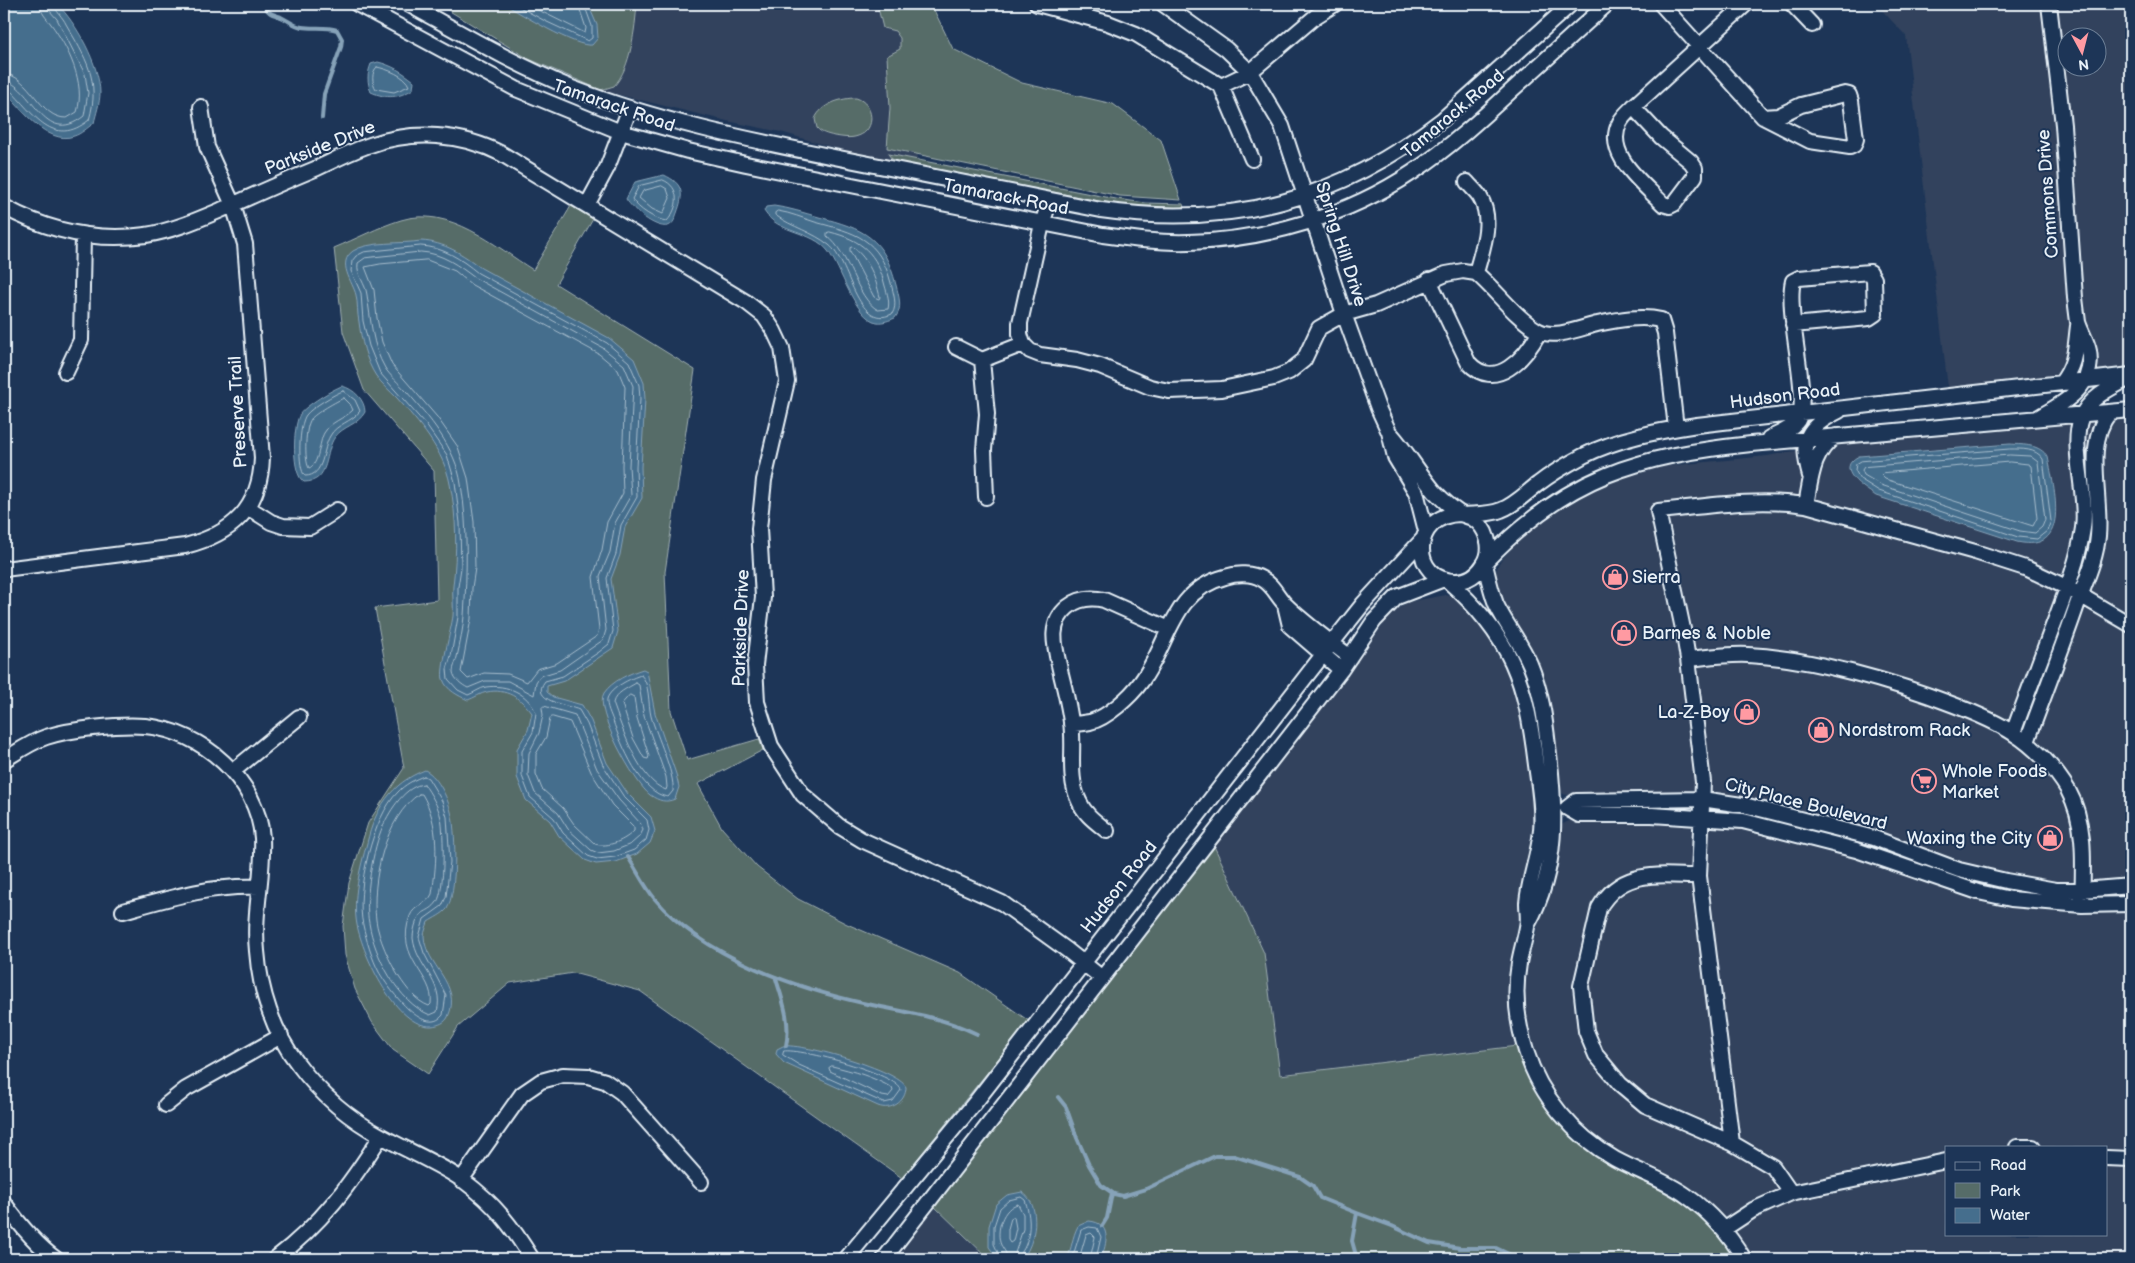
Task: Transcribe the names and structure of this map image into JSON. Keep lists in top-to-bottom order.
{
  "streets": {
    "street": [
      "Tamarack Road",
      "Parkside Drive",
      "Commons Drive",
      "Spring Hill Drive",
      "Hudson Road",
      "Preserve Trail",
      "City Place Boulevard"
    ]
  },
  "crossings": [
    ["Tamarack Road", "Spring Hill Drive"],
    ["Parkside Drive", "Hudson Road"],
    ["Parkside Drive", "Preserve Trail"],
    ["Commons Drive", "Hudson Road"],
    ["Spring Hill Drive", "Hudson Road"]
  ],
  "places": {
    "shop": [
      "Sierra",
      "Barnes & Noble",
      "La-Z-Boy",
      "Nordstrom Rack",
      "Waxing the City"
    ],
    "supermarket": ["Whole Foods Market"]
  },
  "legend": ["Road", "Park", "Water"],
  "north": "bottom"
}
